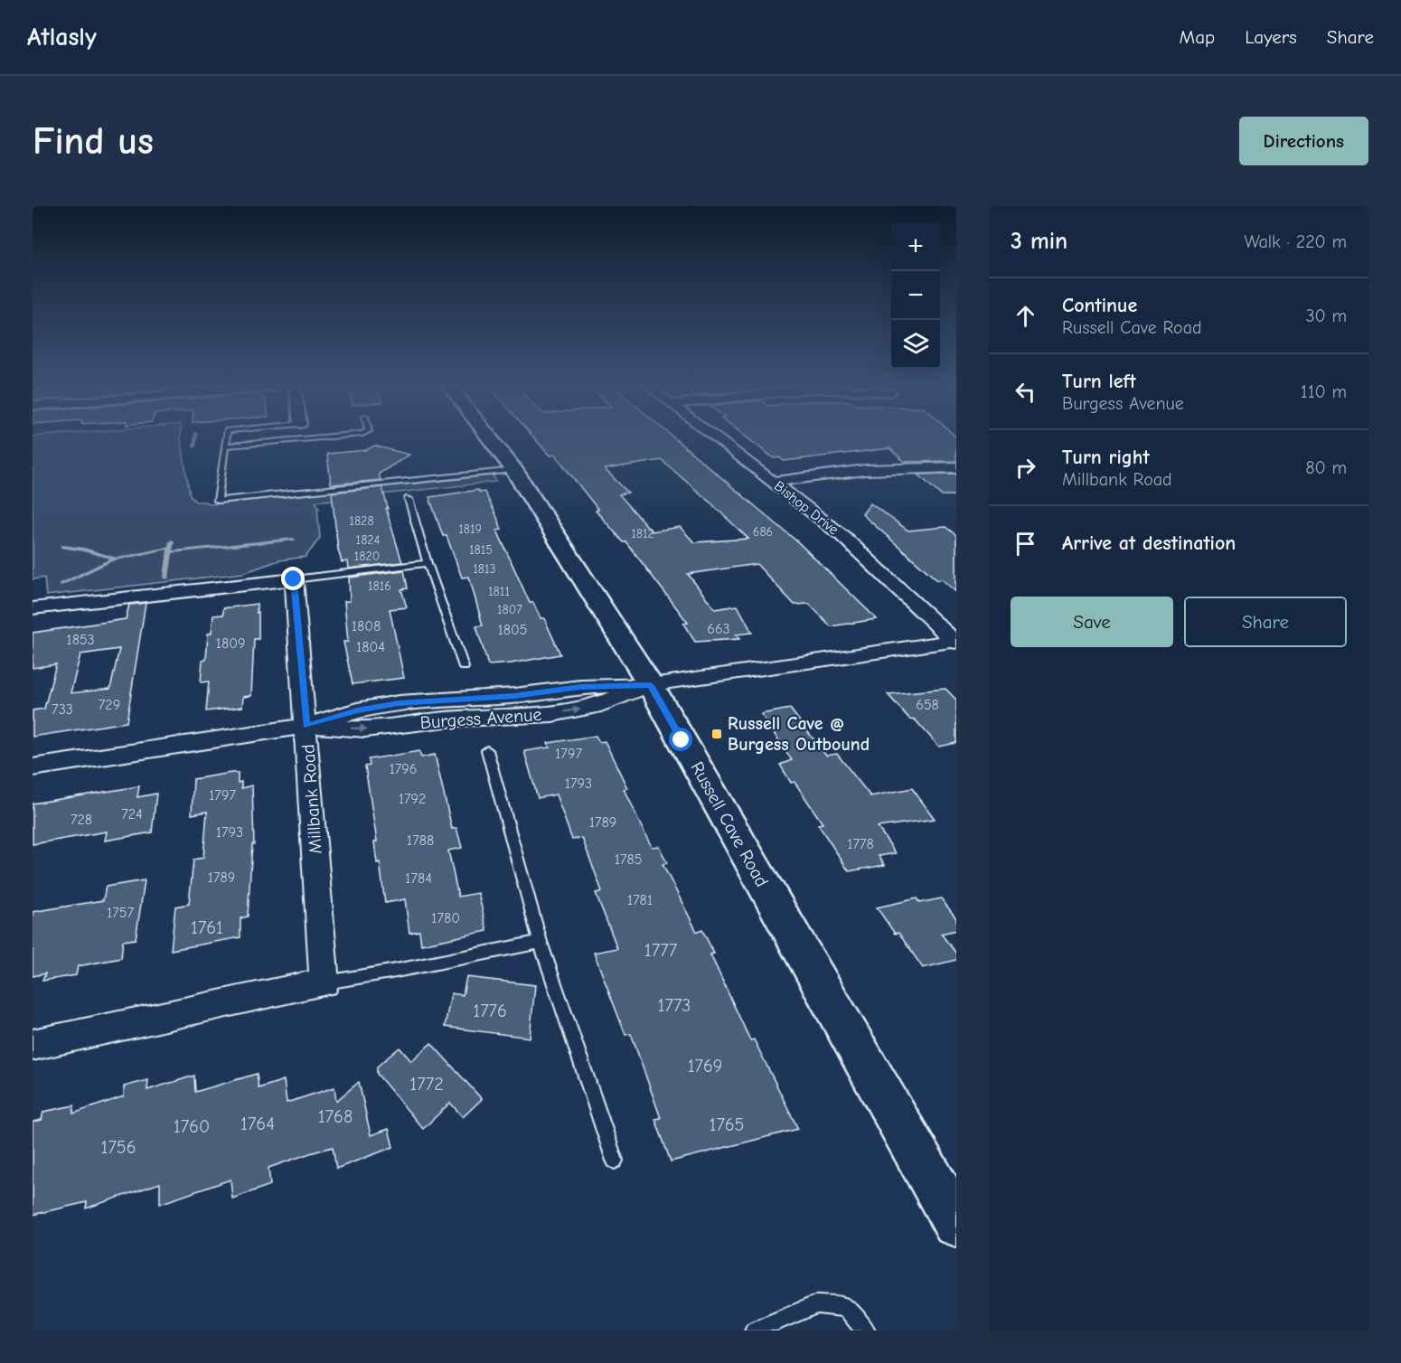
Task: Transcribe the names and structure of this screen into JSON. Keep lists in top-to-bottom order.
{
  "streets": {
    "main road": ["Russell Cave Road"],
    "street": ["Bishop Drive", "Burgess Avenue", "Millbank Road"]
  },
  "crossings": [
    ["Bishop Drive", "Burgess Avenue"],
    ["Burgess Avenue", "Millbank Road"],
    ["Burgess Avenue", "Russell Cave Road"]
  ],
  "places": {
    "transit": ["Russell Cave @ Burgess Outbound"]
  },
  "house_numbers": [
    "1828",
    "1819",
    "686",
    "1812",
    "1824",
    "1815",
    "1820",
    "1813",
    "1816",
    "1811",
    "1807",
    "1808",
    "663",
    "1805",
    "1853",
    "1809",
    "1804",
    "729",
    "658",
    "733",
    "1797",
    "1796",
    "1793",
    "1797",
    "1792",
    "724",
    "728",
    "1789",
    "1793",
    "1788",
    "1778",
    "1785",
    "1789",
    "1784",
    "1781",
    "1757",
    "1780",
    "1761",
    "1777",
    "1773",
    "1776",
    "1769",
    "1772",
    "1768",
    "1764",
    "1765",
    "1760",
    "1756"
  ],
  "page": {
    "header": "Atlasly",
    "nav": ["Map", "Layers", "Share"],
    "buttons": [
      "Directions",
      ["Save", "Share"]
    ],
    "title": "Find us",
    "heading": ["3 min", "Walk · 220 m"],
    "map_buttons": ["+", "−"],
    "list": [
      ["Continue", "Russell Cave Road", "30 m"],
      ["Turn left", "Burgess Avenue", "110 m"],
      ["Turn right", "Millbank Road", "80 m"],
      "Arrive at destination"
    ]
  }
}
